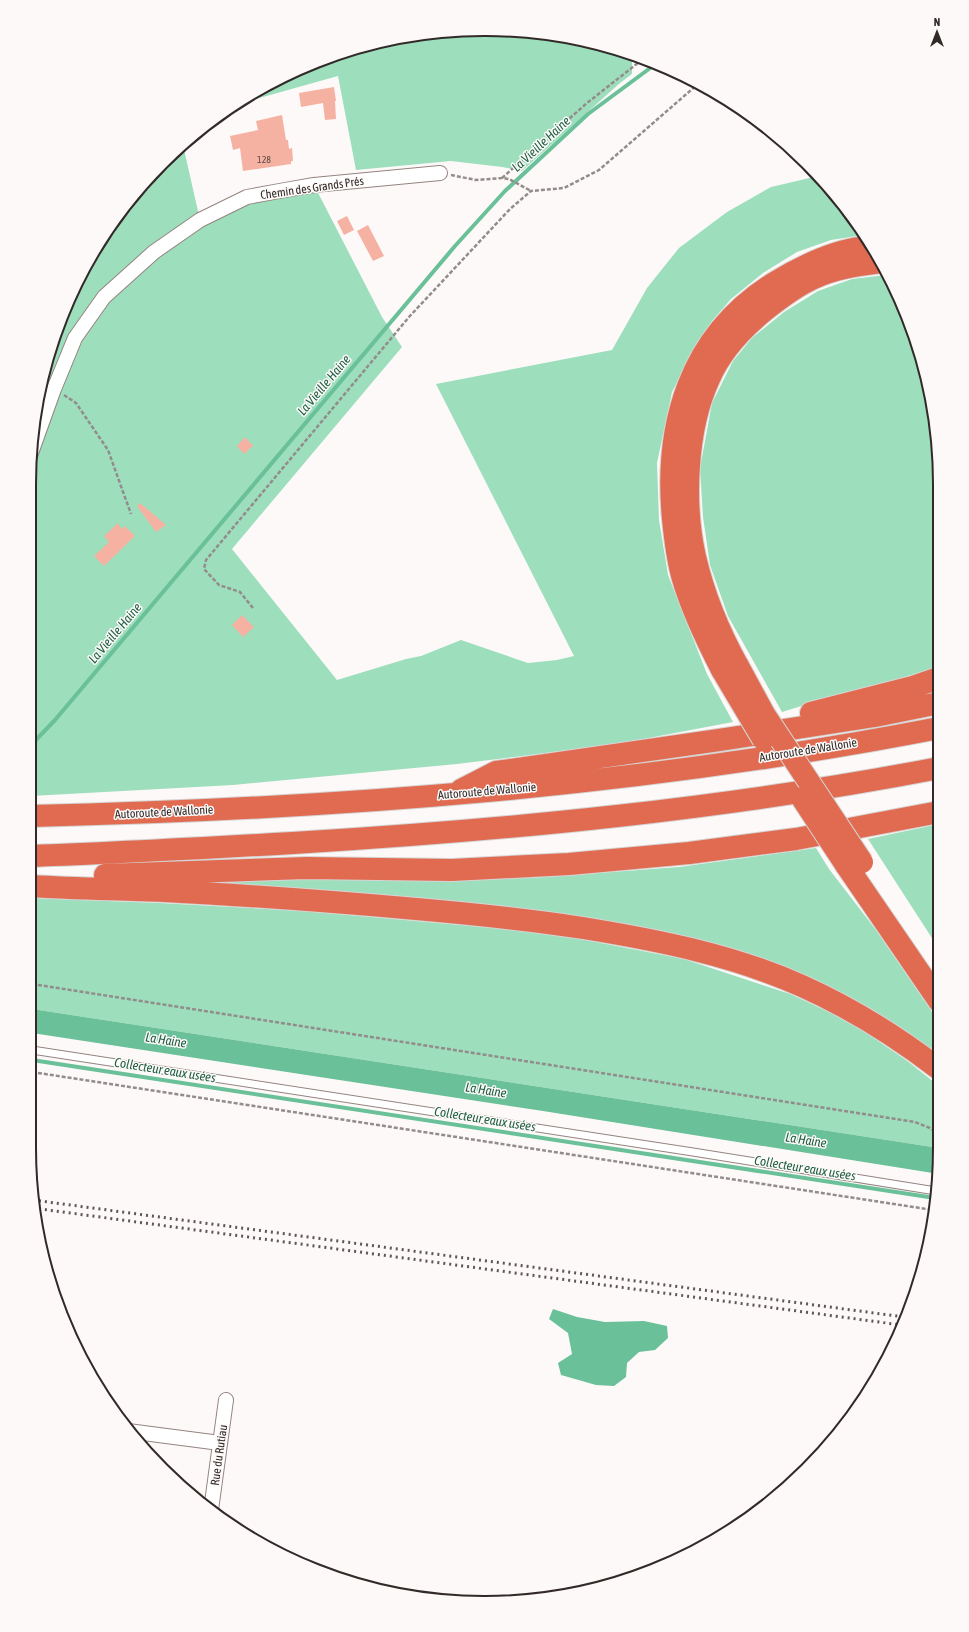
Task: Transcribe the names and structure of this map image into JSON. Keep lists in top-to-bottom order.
{
  "streets": {
    "highway": ["Autoroute de Wallonie"],
    "street": ["Chemin des Grands Prés", "Rue du Rutiau"]
  },
  "water": ["La Vieille Haine", "La Haine", "Collecteur eaux usées"],
  "house_numbers": ["128"],
  "north": "top"
}
